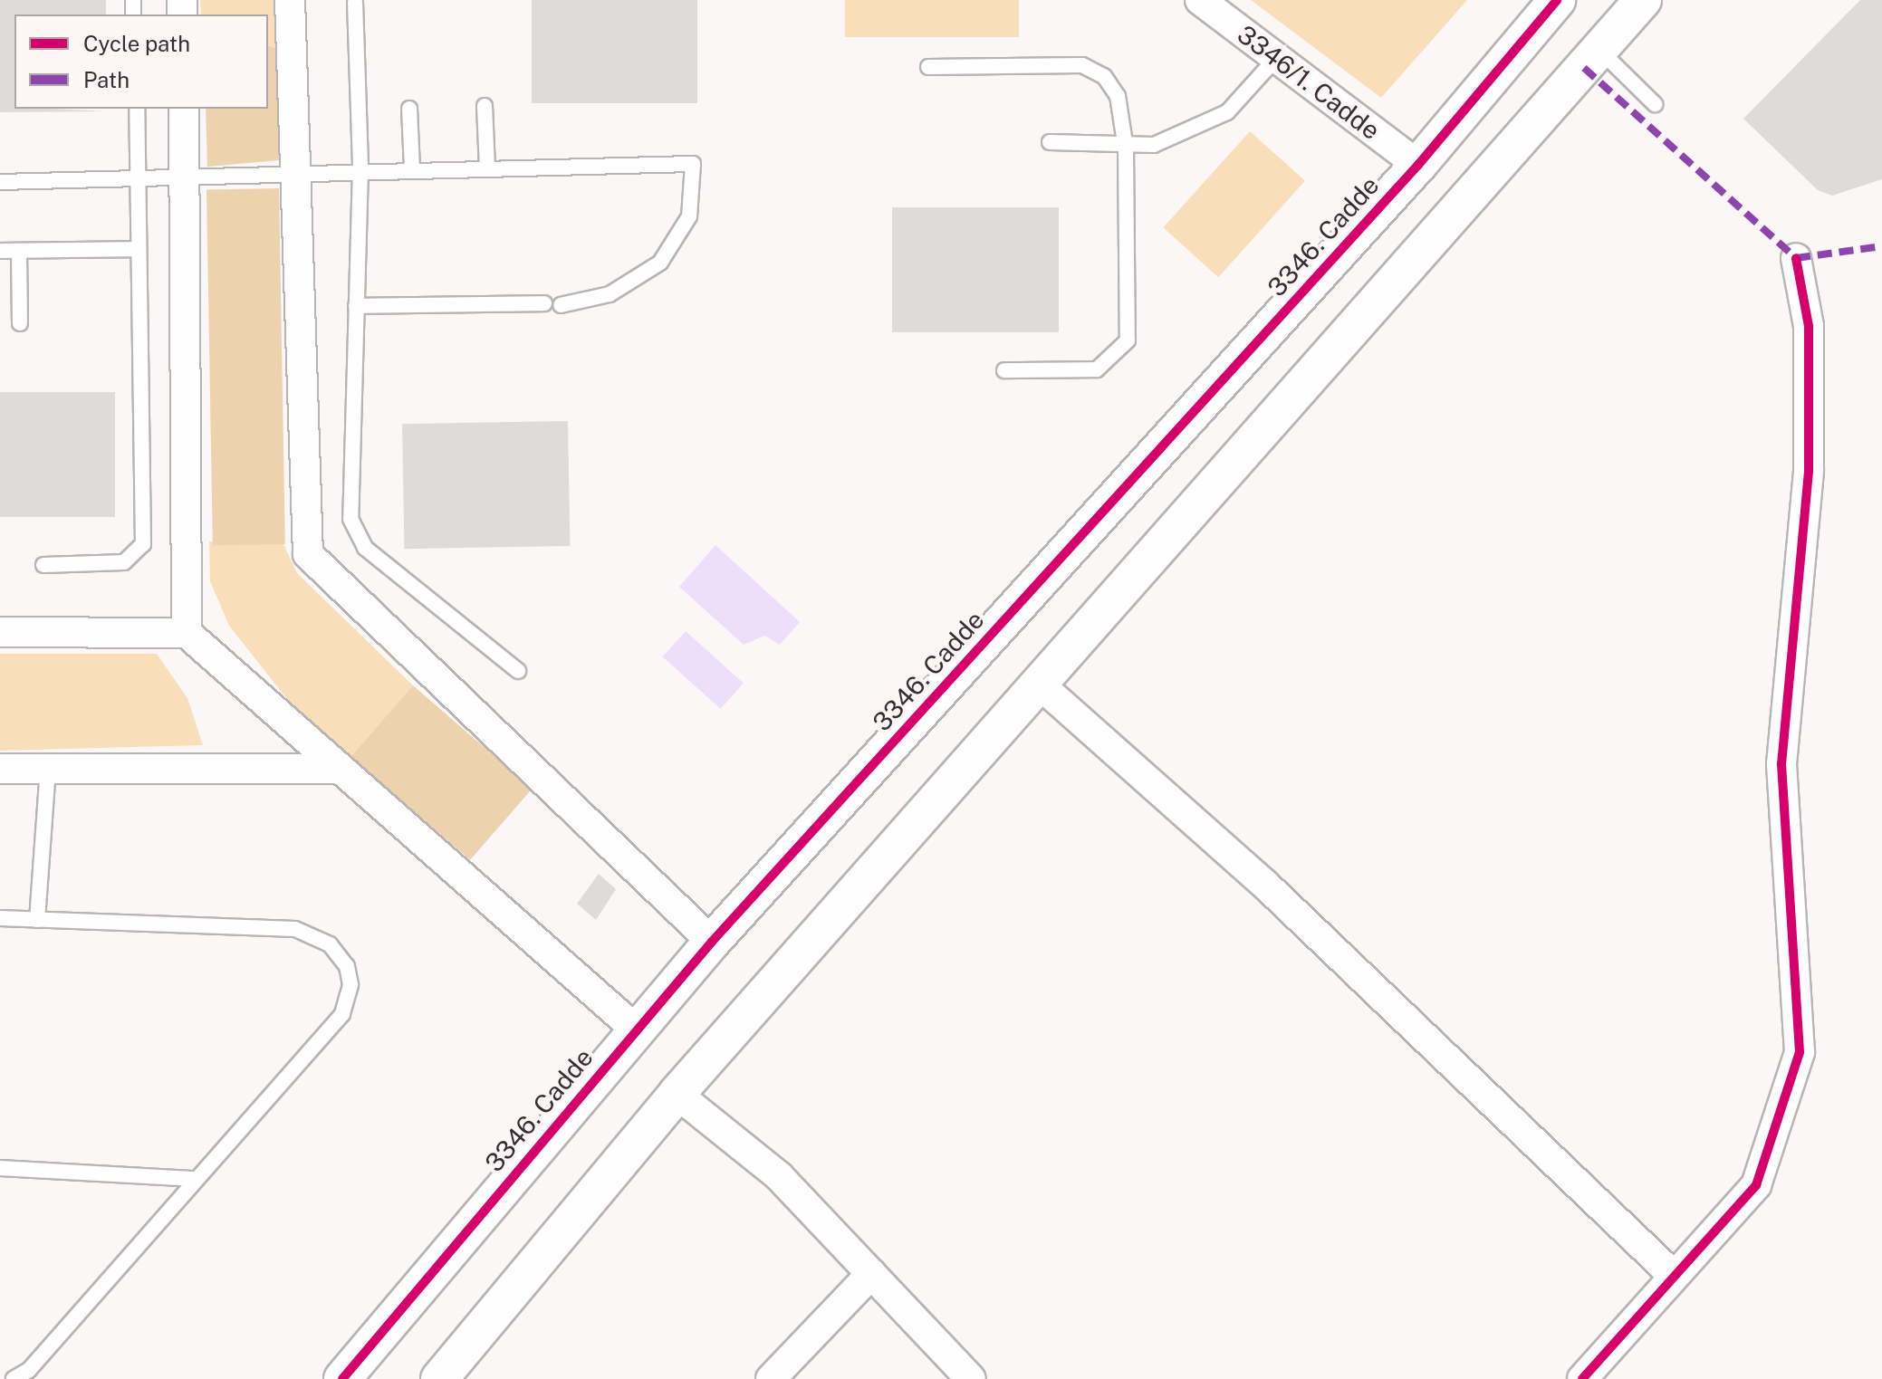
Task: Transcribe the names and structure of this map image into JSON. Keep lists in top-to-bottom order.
{
  "streets": {
    "street": ["3346/1. Cadde", "3346. Cadde"]
  },
  "crossings": [
    ["3346/1. Cadde", "3346. Cadde"]
  ],
  "legend": ["Cycle path", "Path"]
}
